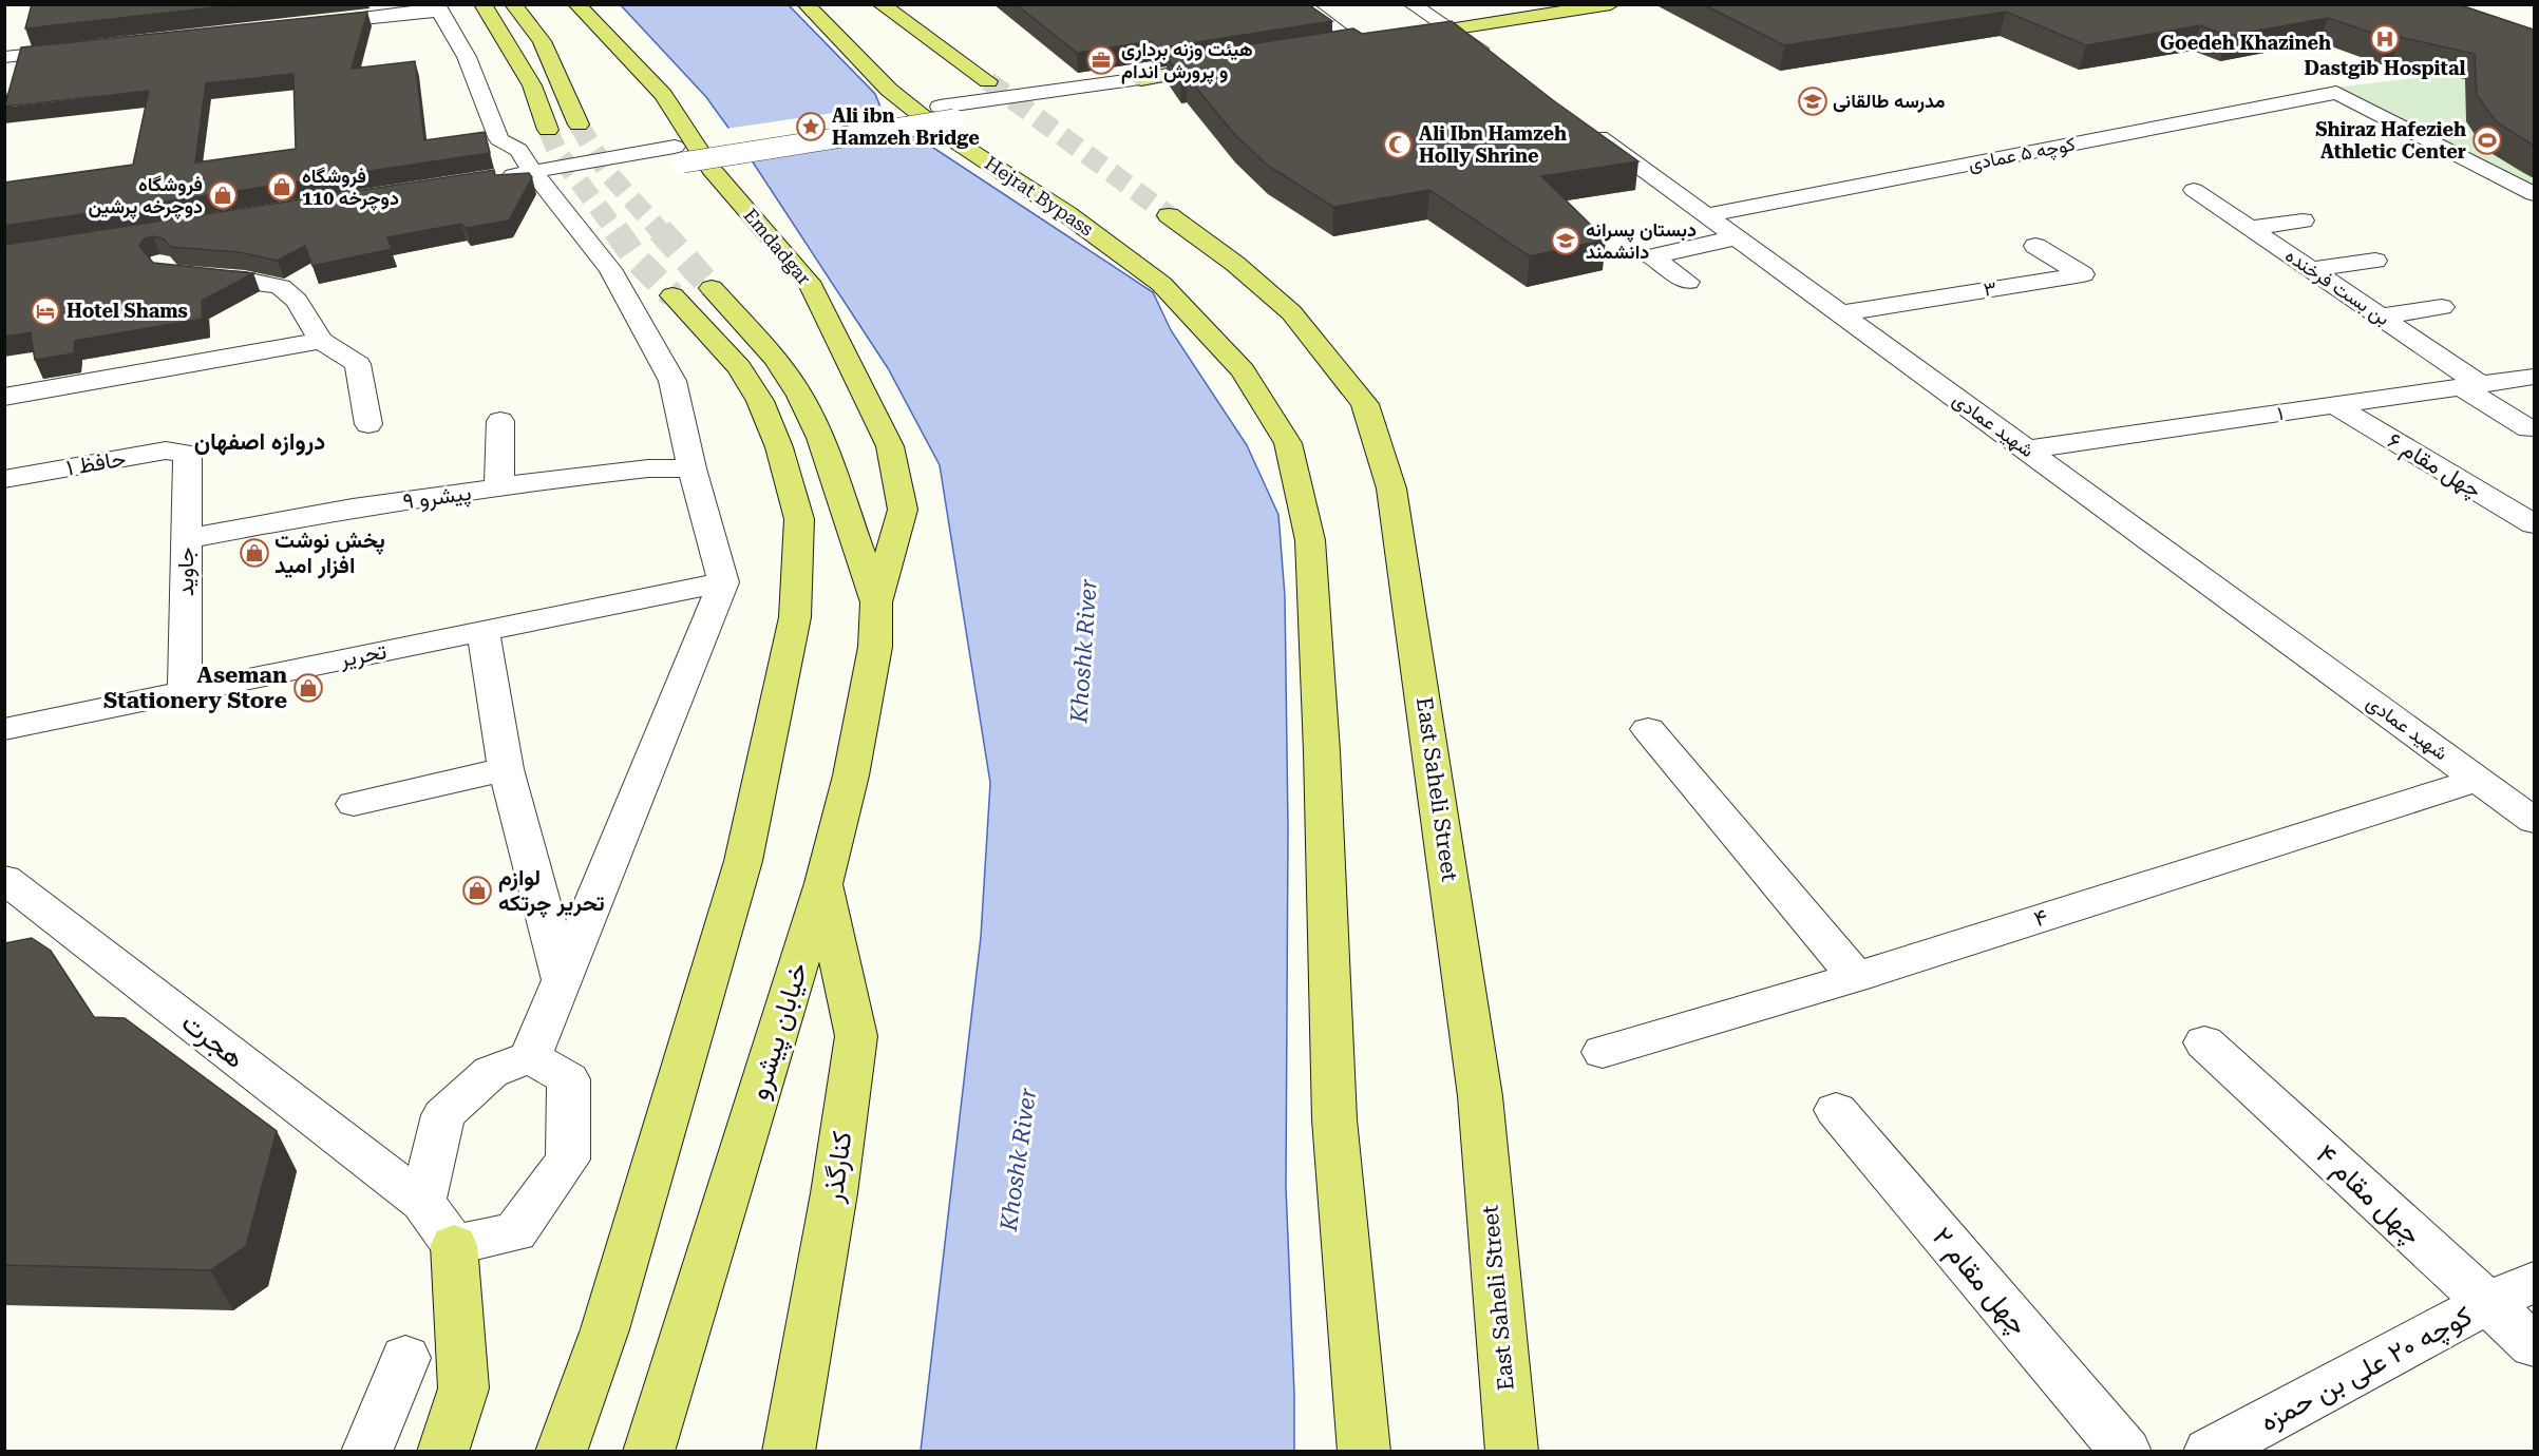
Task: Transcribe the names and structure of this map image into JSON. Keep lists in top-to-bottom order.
{
  "streets": {
    "main road": [
      "Hejrat Bypass",
      "Emdadgar",
      "East Saheli Street",
      "خیابان پیشرو",
      "کنارگذر"
    ],
    "street": [
      "کوچه ۵ عمادی",
      "بن بست فرخنده",
      "۳",
      "۱",
      "شهید عمادی",
      "حافظ ۱",
      "چهل مقام ۶",
      "پیشرو ۹",
      "جاوید",
      "تحریر",
      "۴",
      "هجرت",
      "چهل مقام ۴",
      "چهل مقام ۲",
      "کوچه ۲۰ علی بن حمزه"
    ]
  },
  "crossings": [
    ["کوچه ۵ عمادی", "شهید عمادی"],
    ["Emdadgar", "خیابان پیشرو"],
    ["بن بست فرخنده", "۱"],
    ["۳", "شهید عمادی"],
    ["۱", "شهید عمادی"],
    ["۱", "چهل مقام ۶"],
    ["شهید عمادی", "۴"],
    ["حافظ ۱", "جاوید"],
    ["پیشرو ۹", "جاوید"],
    ["جاوید", "تحریر"],
    ["خیابان پیشرو", "کنارگذر"],
    ["چهل مقام ۴", "کوچه ۲۰ علی بن حمزه"]
  ],
  "districts": ["Goedeh Khazineh", "دروازه اصفهان"],
  "water": ["Khoshk River"],
  "places": {
    "hospital": ["Dastgib Hospital"],
    "office": ["هیئت وزنه برداری و پرورش اندام"],
    "school or university": ["مدرسه طالقانی", "دبستان پسرانه دانشمند"],
    "place": ["Ali ibn Hamzeh Bridge"],
    "sports": ["Shiraz Hafezieh Athletic Center"],
    "mosque": ["Ali Ibn Hamzeh Holly Shrine"],
    "shop": [
      "فروشگاه دوچرخه 110",
      "فروشگاه دوچرخه پرشین",
      "پخش نوشت افزار امید",
      "Aseman Stationery Store",
      "لوازم تحریر چرتکه"
    ],
    "hotel": ["Hotel Shams"]
  }
}
